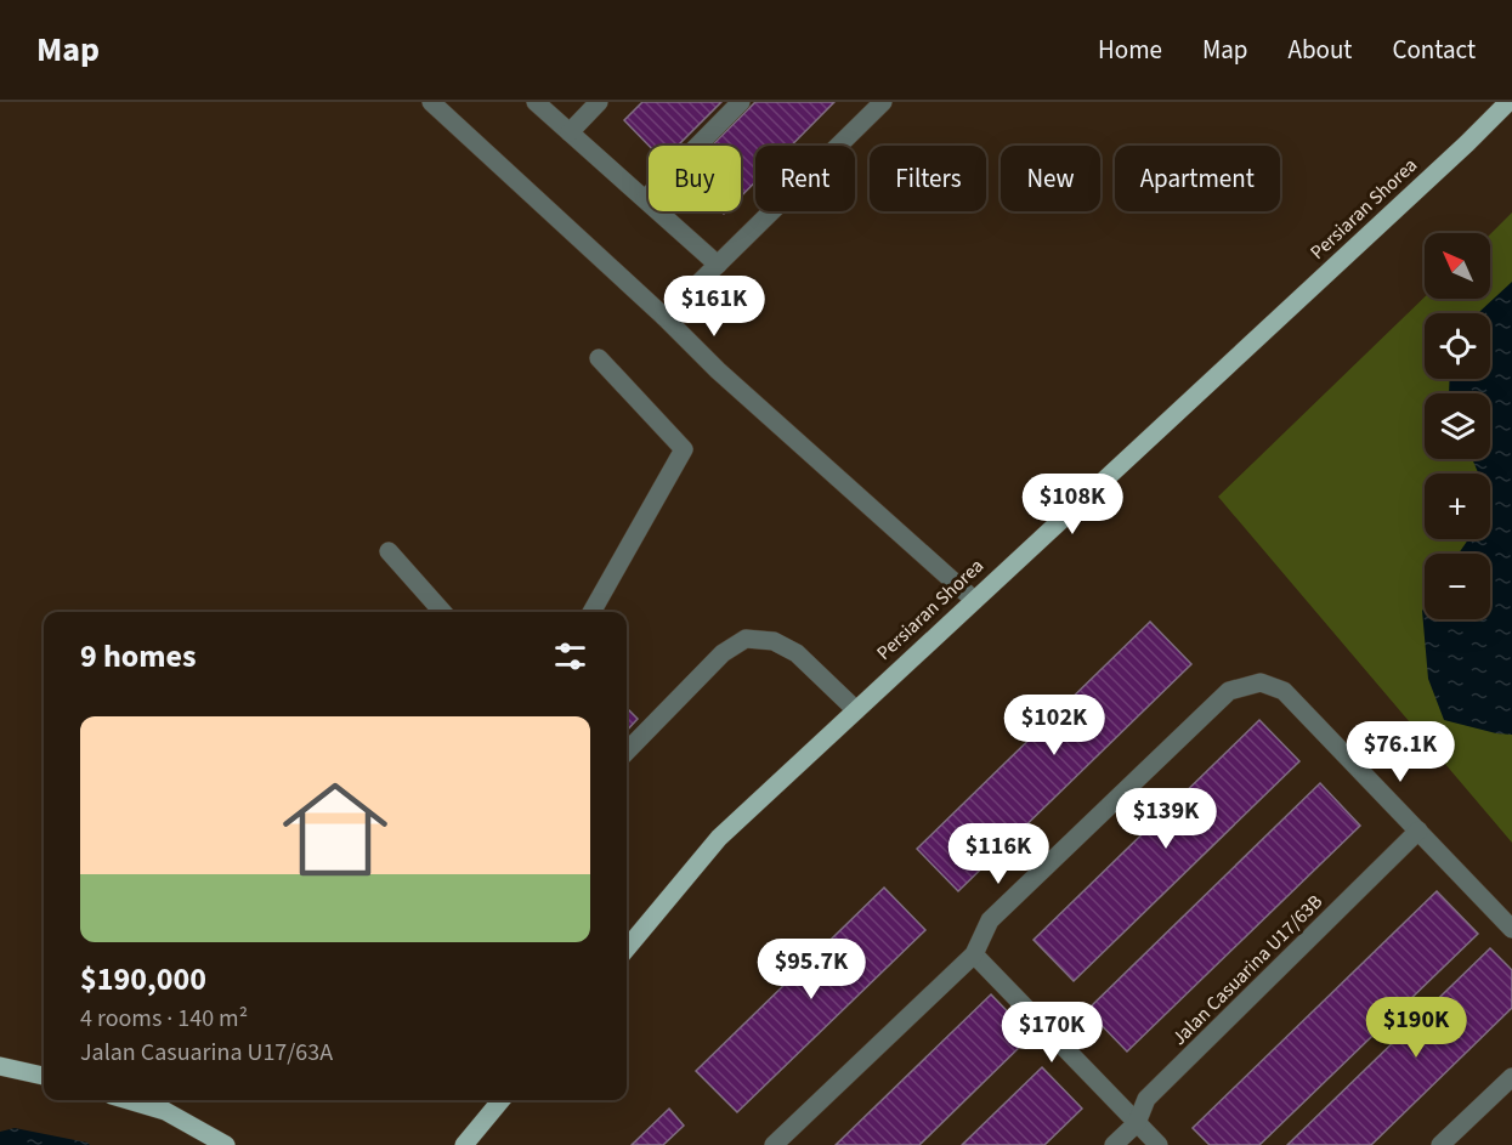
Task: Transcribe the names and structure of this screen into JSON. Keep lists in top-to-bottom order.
{
  "streets": {
    "main road": ["Persiaran Shorea"],
    "street": ["Jalan Casuarina U17/63B"]
  },
  "north": "top left",
  "page": {
    "header": "Map",
    "nav": [
      "Home",
      "Map",
      "About",
      "Contact"
    ],
    "chip": [
      "Buy",
      "Rent",
      "Filters",
      "New",
      "Apartment"
    ],
    "map_buttons": ["+", "−"],
    "price": [
      "$161K",
      "$108K",
      "$102K",
      "$76.1K",
      "$139K",
      "$116K",
      "$95.7K",
      "$190K",
      "$170K"
    ],
    "heading": "9 homes",
    "list": [
      {
        "name": "$190,000",
        "note": "4 rooms · 140 m² · Jalan Casuarina U17/63A"
      }
    ]
  }
}
